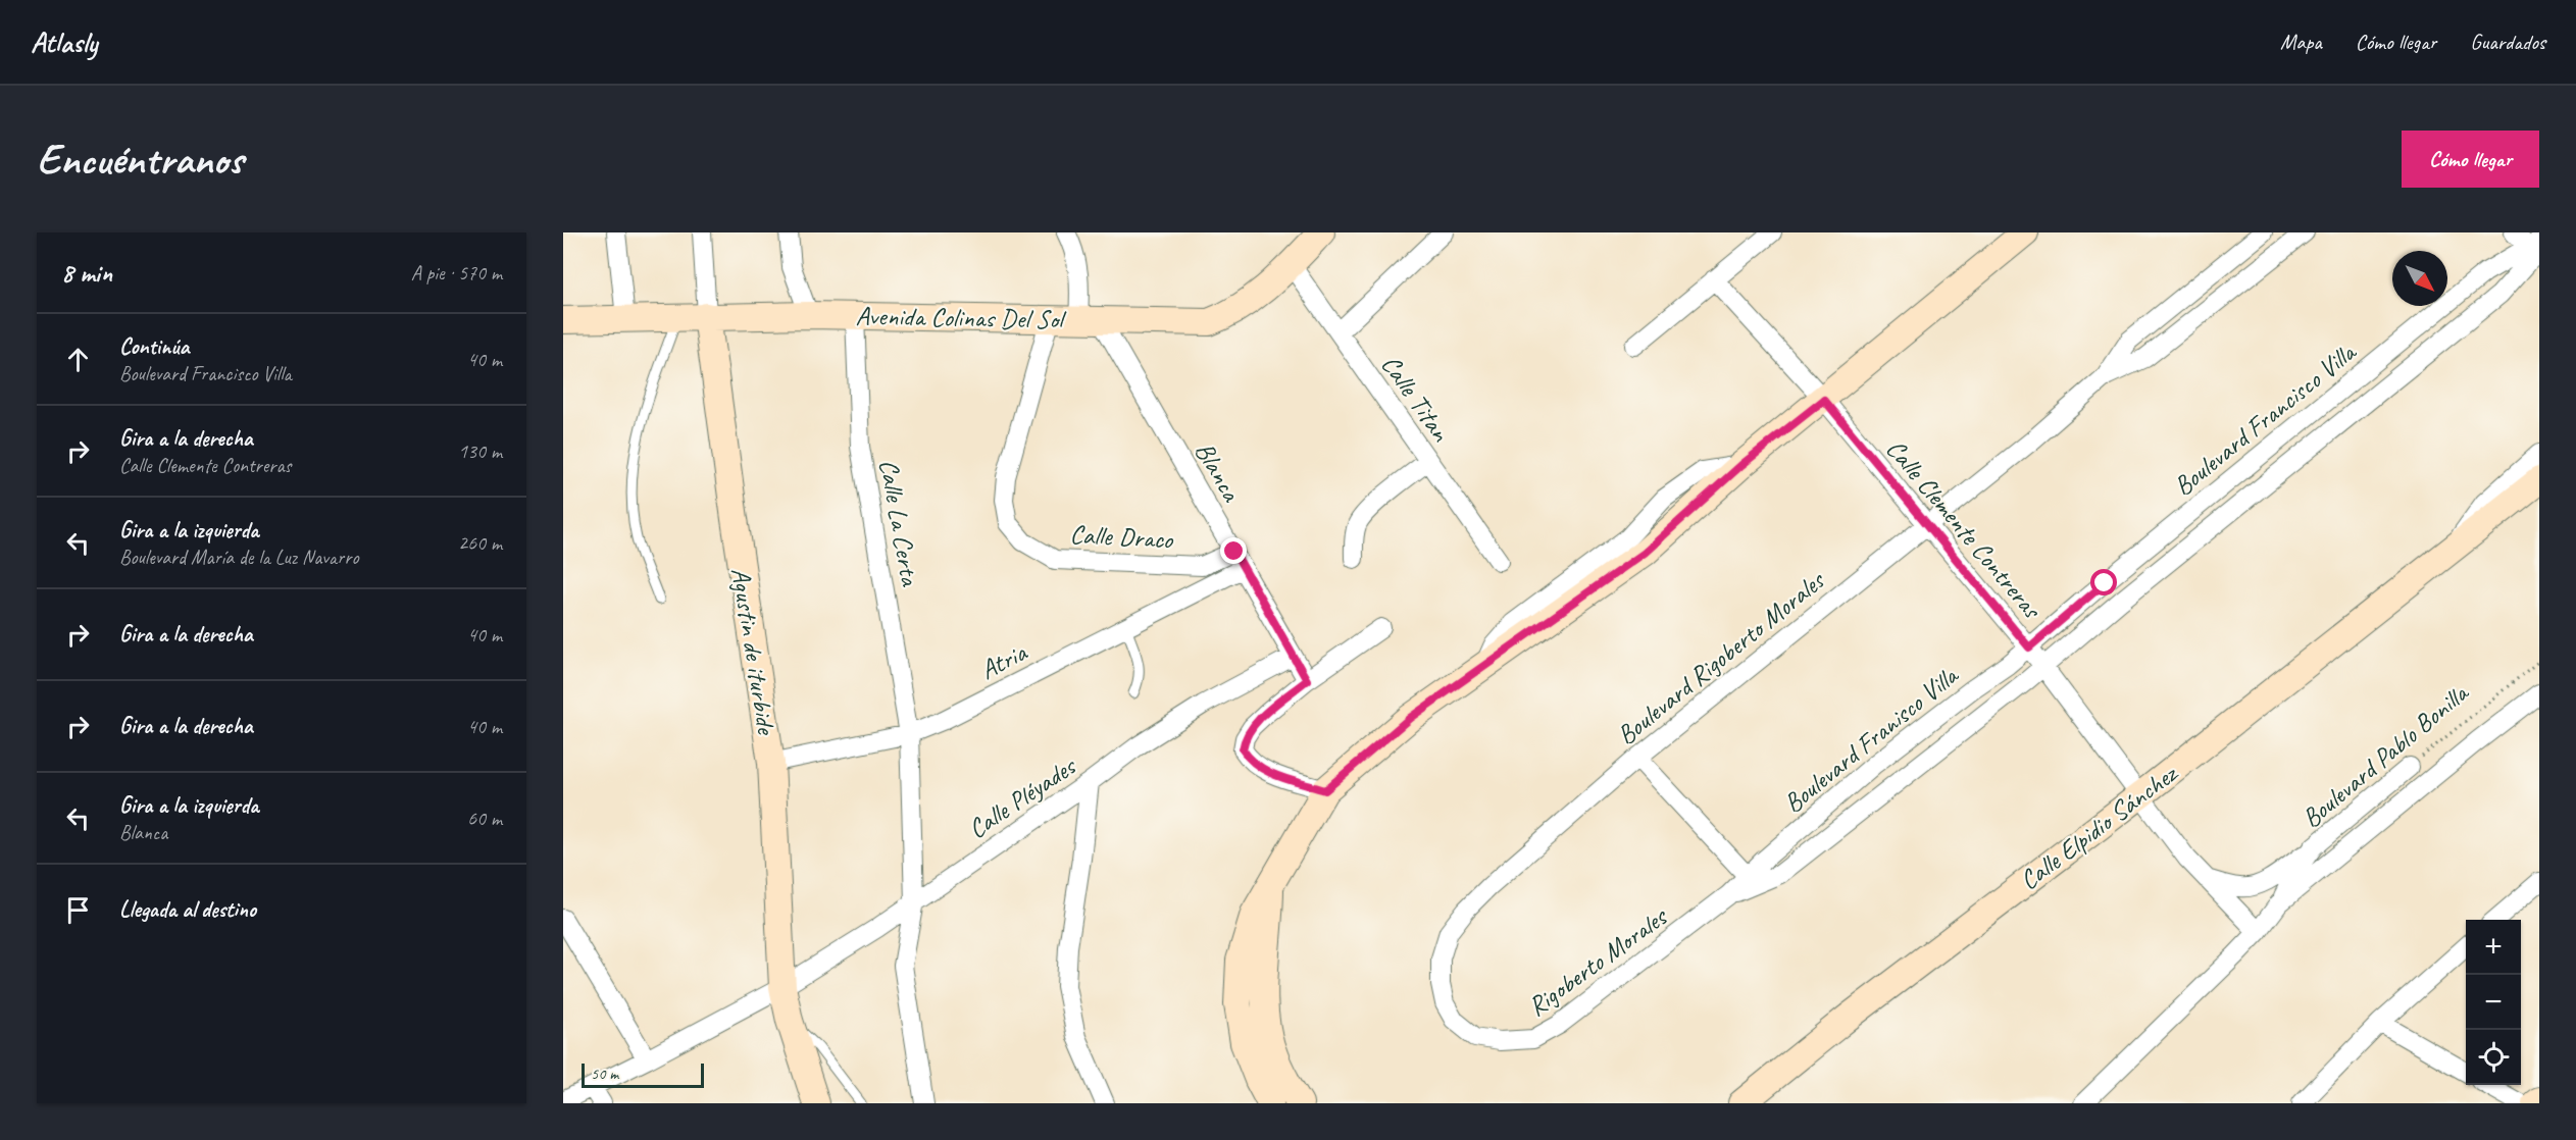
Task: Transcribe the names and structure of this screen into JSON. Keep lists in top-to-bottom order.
{
  "streets": {
    "street": [
      "Avenida Colinas Del Sol",
      "Calle Titan",
      "Boulevard Francisco Villa",
      "Blanca",
      "Calle La Certa",
      "Calle Clemente Contreras",
      "Calle Draco",
      "Agustin de iturbide",
      "Boulevard Rigoberto Morales",
      "Atria",
      "Boulevard Franisco Villa",
      "Boulevard Pablo Bonilla",
      "Calle Pléyades",
      "Calle Elpidio Sánchez",
      "Rigoberto Morales"
    ]
  },
  "crossings": [
    ["Avenida Colinas Del Sol", "Calle Titan"],
    ["Avenida Colinas Del Sol", "Blanca"],
    ["Avenida Colinas Del Sol", "Calle La Certa"],
    ["Avenida Colinas Del Sol", "Calle Draco"],
    ["Avenida Colinas Del Sol", "Agustin de iturbide"],
    ["Boulevard Francisco Villa", "Calle Clemente Contreras"],
    ["Boulevard Francisco Villa", "Boulevard Franisco Villa"],
    ["Boulevard Francisco Villa", "Rigoberto Morales"],
    ["Blanca", "Calle Draco"],
    ["Blanca", "Atria"],
    ["Blanca", "Calle Pléyades"],
    ["Calle La Certa", "Atria"],
    ["Calle Clemente Contreras", "Boulevard Rigoberto Morales"],
    ["Calle Clemente Contreras", "Boulevard Franisco Villa"],
    ["Calle Clemente Contreras", "Boulevard Pablo Bonilla"],
    ["Calle Clemente Contreras", "Calle Elpidio Sánchez"],
    ["Calle Draco", "Atria"],
    ["Agustin de iturbide", "Atria"],
    ["Agustin de iturbide", "Calle Pléyades"],
    ["Boulevard Rigoberto Morales", "Rigoberto Morales"],
    ["Boulevard Franisco Villa", "Rigoberto Morales"]
  ],
  "scale_bar": "50 m",
  "north": "bottom right",
  "page": {
    "header": "Atlasly",
    "nav": ["Mapa", "Cómo llegar", "Guardados"],
    "buttons": "Cómo llegar",
    "title": "Encuéntranos",
    "heading": ["8 min", "A pie · 570 m"],
    "list": [
      ["Continúa", "Boulevard Francisco Villa", "40 m"],
      ["Gira a la derecha", "Calle Clemente Contreras", "130 m"],
      ["Gira a la izquierda", "Boulevard María de la Luz Navarro", "260 m"],
      ["Gira a la derecha", "40 m"],
      ["Gira a la derecha", "40 m"],
      ["Gira a la izquierda", "Blanca", "60 m"],
      "Llegada al destino"
    ],
    "map_buttons": ["+", "−"],
    "scale": "50 m"
  }
}
